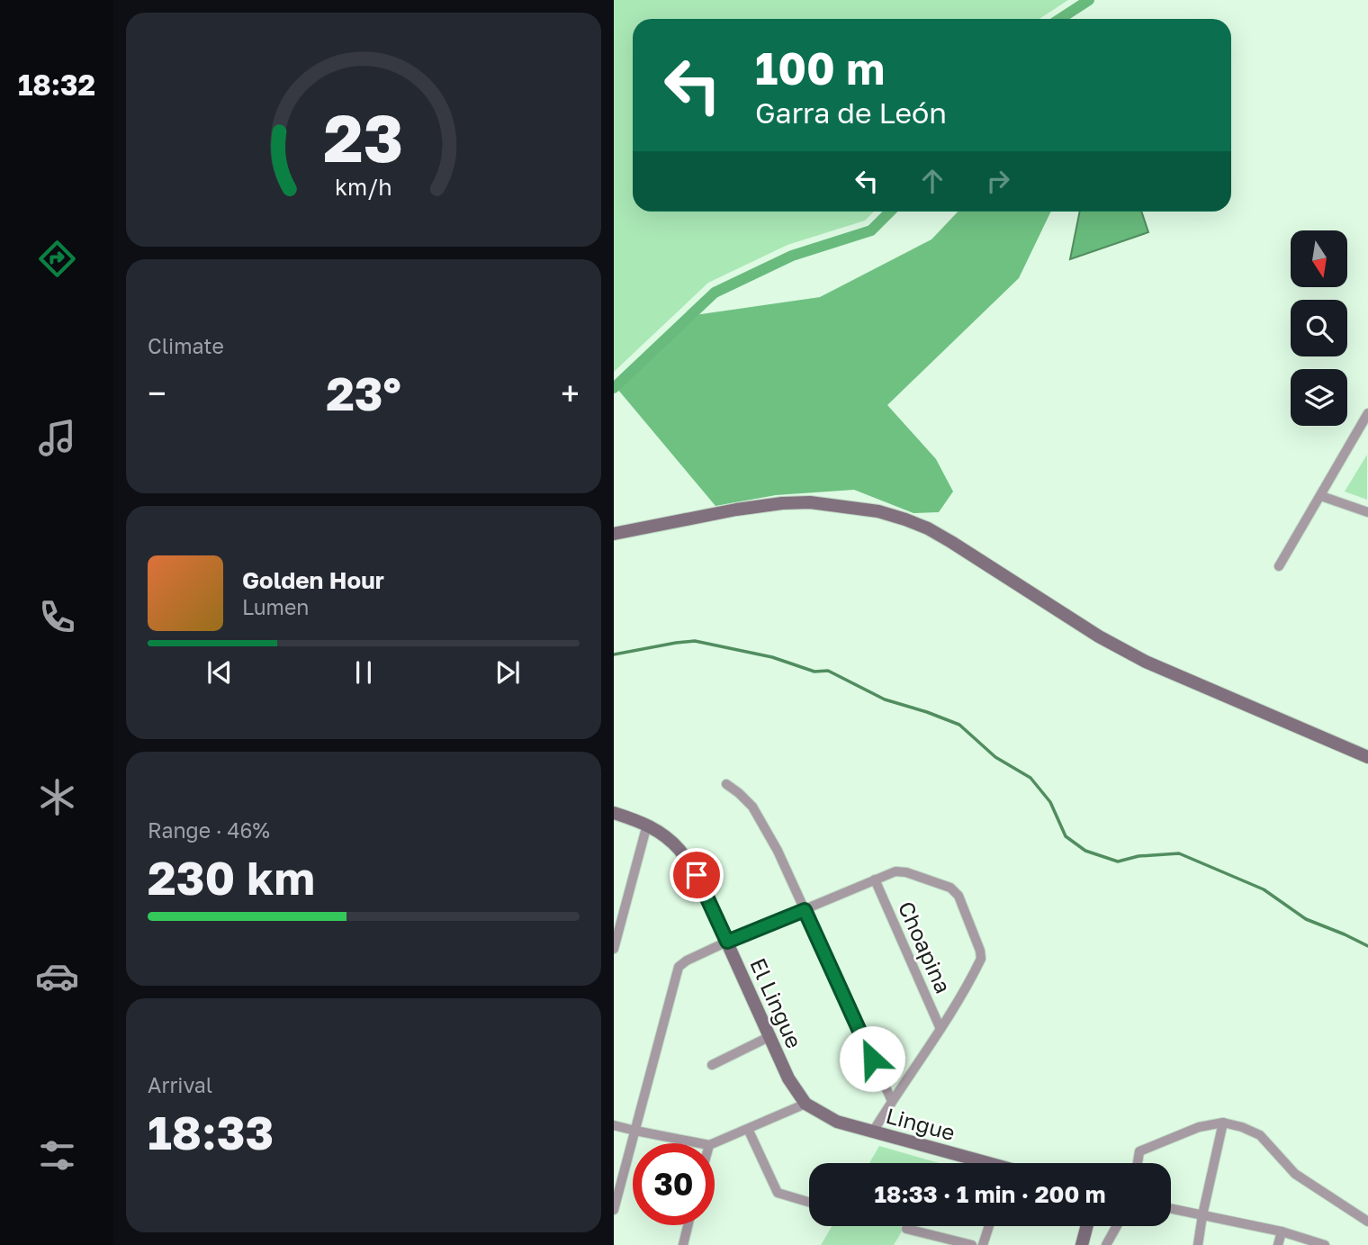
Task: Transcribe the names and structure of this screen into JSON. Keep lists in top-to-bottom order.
{
  "streets": {
    "main road": ["El Lingue", "Lingue"],
    "street": ["Choapina"]
  },
  "crossings": [
    ["El Lingue", "Lingue"]
  ],
  "north": "bottom",
  "page": {
    "tabs": "18:32",
    "turn": ["100 m", "Garra de León"],
    "tile": [
      "Climate",
      ["Range · 46%", "230 km"],
      ["Arrival", "18:33"]
    ],
    "heat": ["−", "23°", "+"],
    "song": ["Golden Hour", "Lumen"],
    "limit": "30",
    "trip": "18:33 · 1 min · 200 m",
    "gauge": ["23", "km/h"]
  }
}
